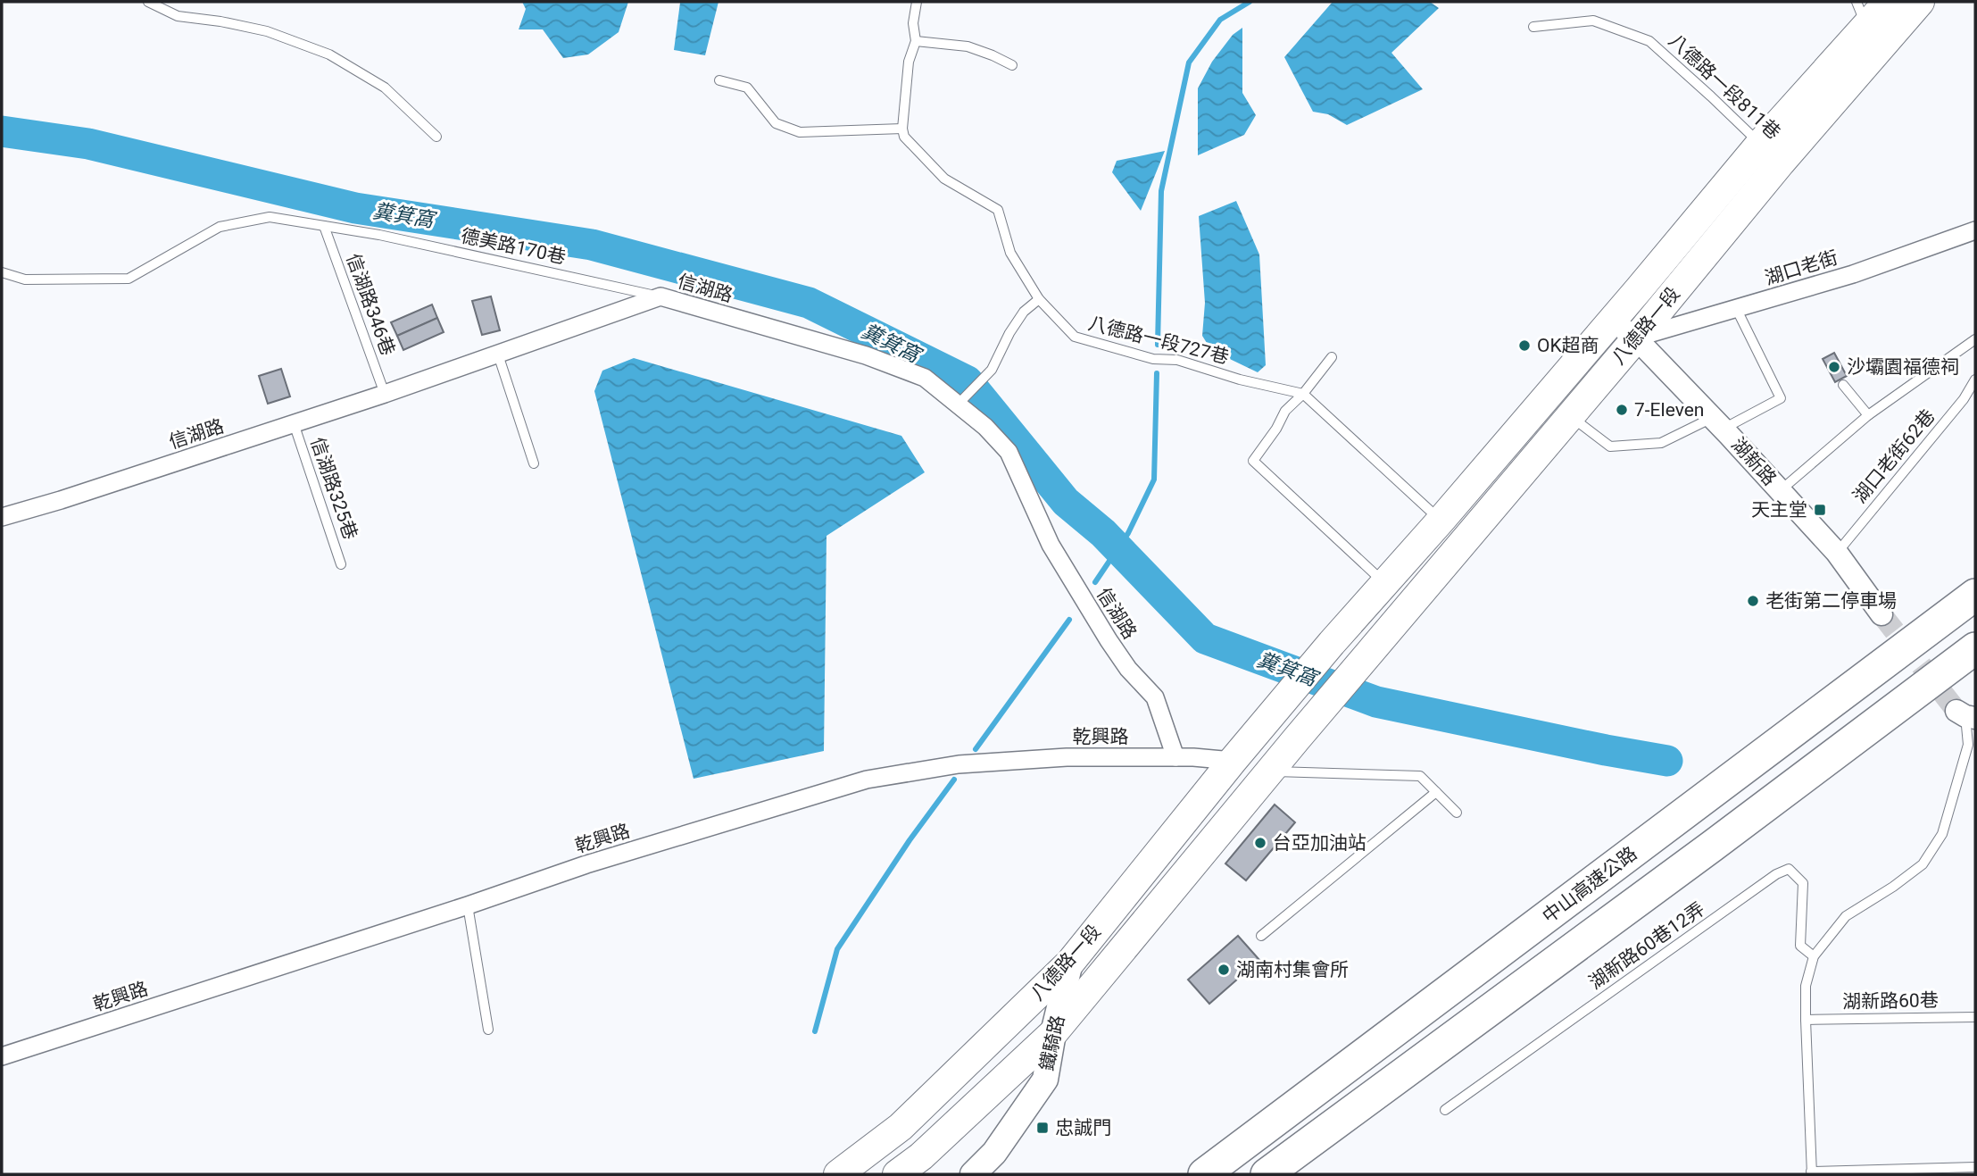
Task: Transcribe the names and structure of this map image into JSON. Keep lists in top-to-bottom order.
{
  "streets": {
    "highway": ["中山高速公路"],
    "main road": ["八德路一段", "鐵騎路"],
    "street": [
      "湖口老街",
      "信湖路",
      "湖新路",
      "乾興路"
    ],
    "lane": [
      "八德路一段811巷",
      "德美路170巷",
      "信湖路346巷",
      "八德路一段727巷",
      "湖口老街62巷",
      "信湖路325巷",
      "湖新路60巷12弄",
      "湖新路60巷"
    ]
  },
  "crossings": [
    ["八德路一段811巷", "八德路一段"],
    ["德美路170巷", "信湖路"],
    ["德美路170巷", "信湖路346巷"],
    ["湖口老街", "八德路一段"],
    ["湖口老街", "湖新路"],
    ["信湖路", "信湖路346巷"],
    ["信湖路", "信湖路325巷"],
    ["信湖路", "乾興路"],
    ["八德路一段", "八德路一段727巷"],
    ["八德路一段", "湖新路"],
    ["八德路一段", "乾興路"],
    ["八德路一段", "鐵騎路"],
    ["湖口老街62巷", "湖新路"]
  ],
  "water": ["糞箕窩"],
  "places": {
    "other": [
      "OK超商",
      "沙壩園福德祠",
      "7-Eleven",
      "老街第二停車場",
      "台亞加油站",
      "湖南村集會所"
    ],
    "transit": ["天主堂", "忠誠門"]
  }
}
